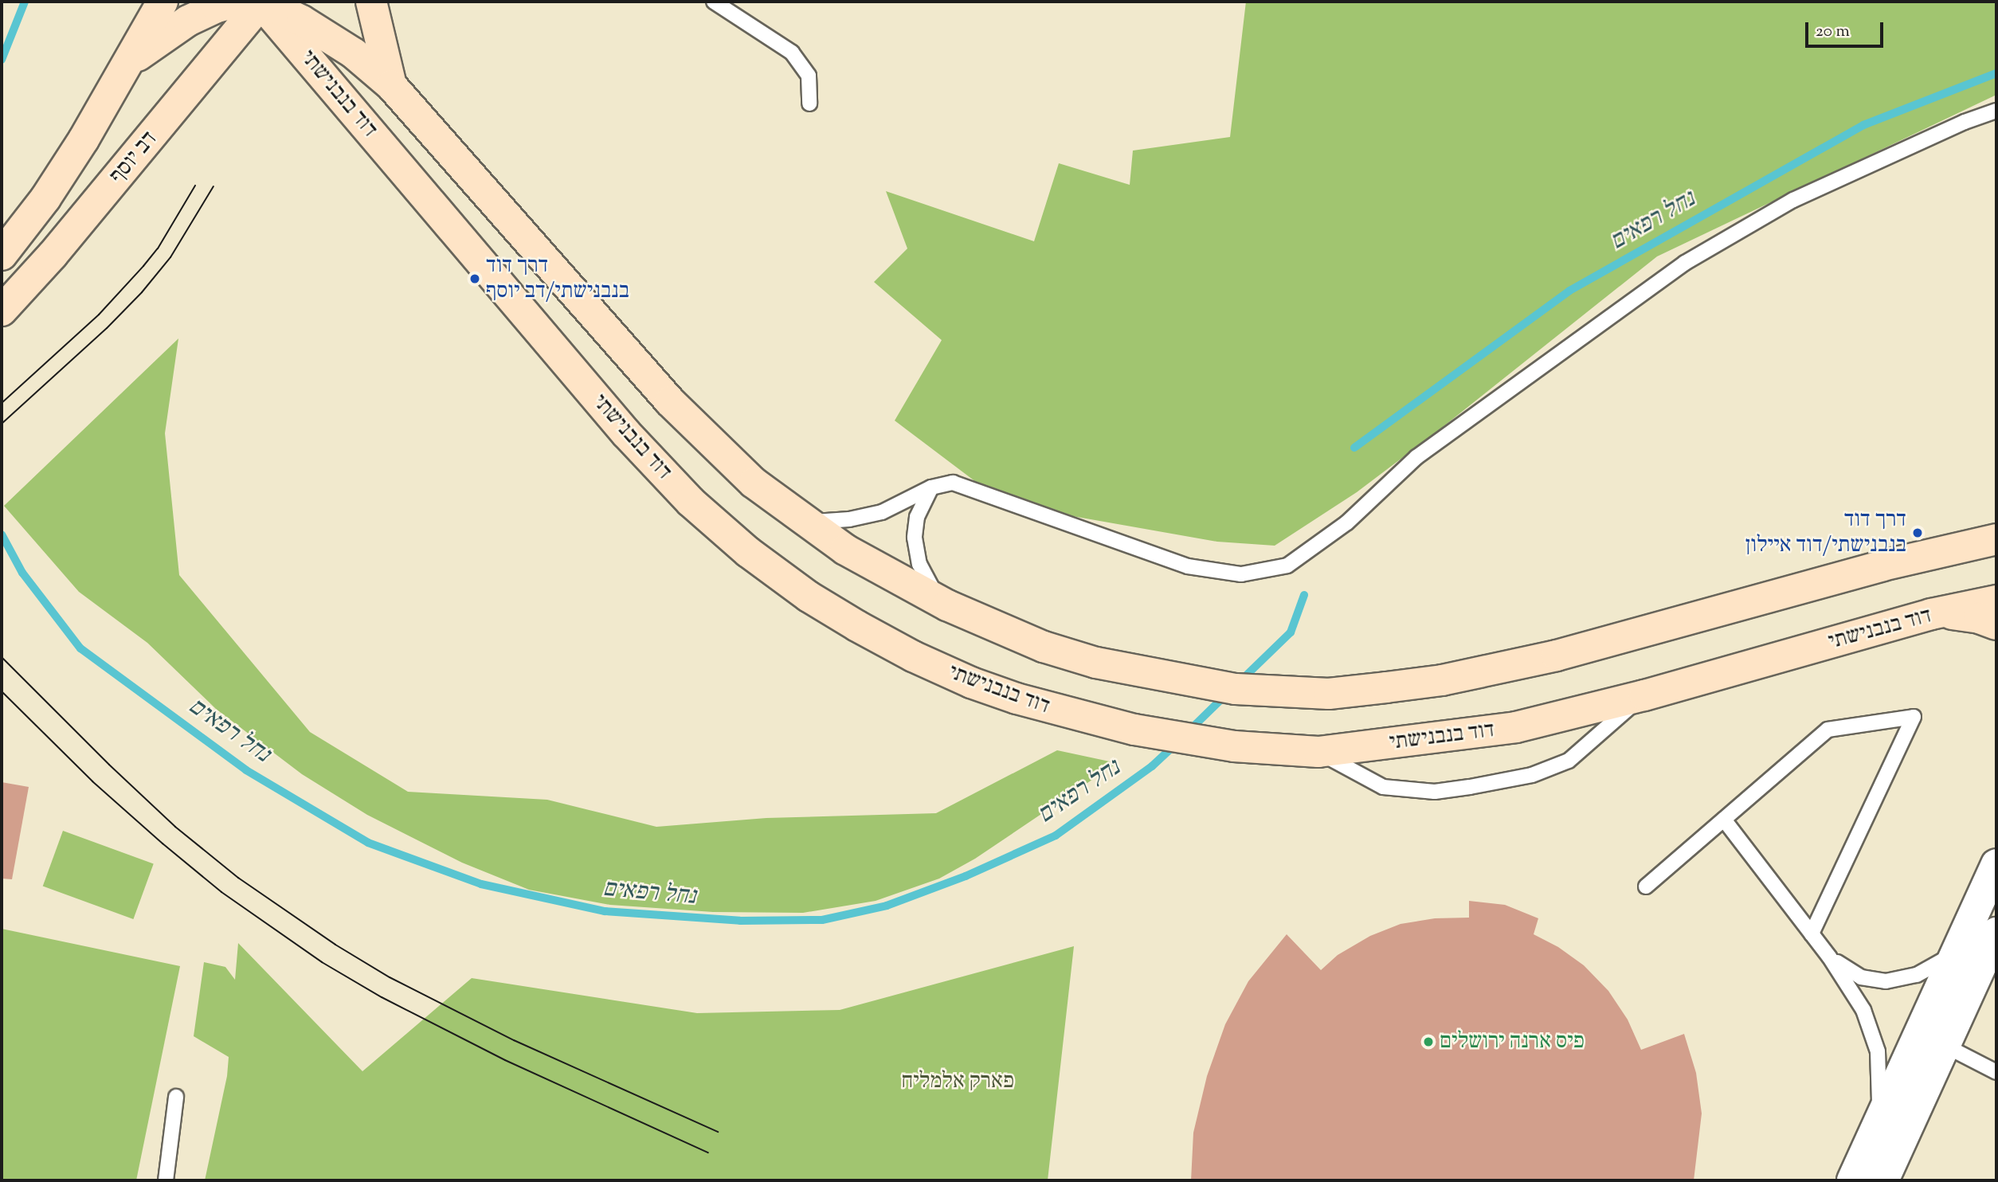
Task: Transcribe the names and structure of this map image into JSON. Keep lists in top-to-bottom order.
{
  "streets": {
    "main road": ["דוד בנבנישתי", "דב יוסף"]
  },
  "crossings": [
    ["דוד בנבנישתי", "דב יוסף"]
  ],
  "water": ["נחל רפאים"],
  "parks": ["פארק אלמליח"],
  "places": ["דרך דוד בנבנישתי/דב יוסף", "דרך דוד בנבנישתי/דוד איילון", "פיס ארנה ירושלים"],
  "scale_bar": "20 m"
}
